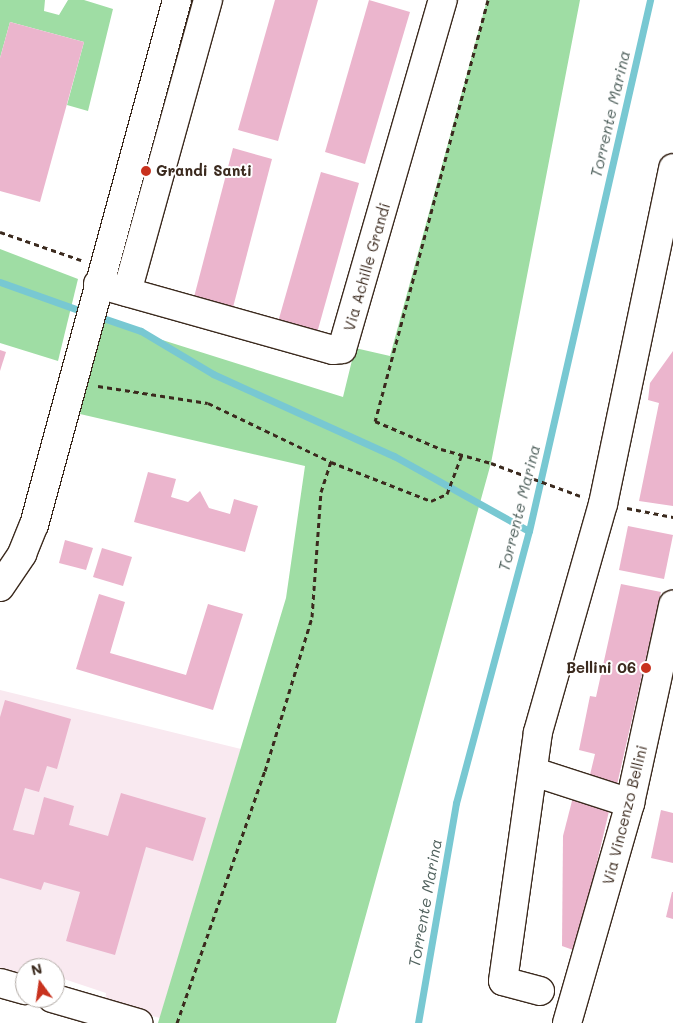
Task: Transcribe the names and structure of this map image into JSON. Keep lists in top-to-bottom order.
{
  "streets": {
    "street": ["Via Achille Grandi", "Via Vincenzo Bellini"]
  },
  "water": ["Torrente Marina"],
  "places": ["Grandi Santi", "Bellini 06"],
  "north": "top"
}
